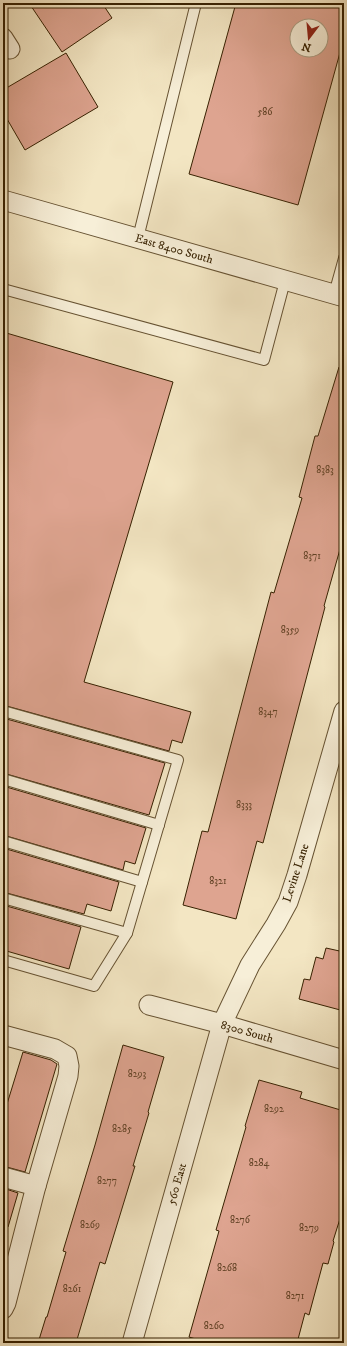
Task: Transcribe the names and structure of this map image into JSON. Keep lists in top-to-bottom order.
{
  "streets": {
    "street": [
      "East 8400 South",
      "Levine Lane",
      "8300 South",
      "560 East"
    ]
  },
  "crossings": [
    ["Levine Lane", "8300 South"],
    ["Levine Lane", "560 East"],
    ["8300 South", "560 East"]
  ],
  "house_numbers": [
    "586",
    "8383",
    "8371",
    "8359",
    "8347",
    "8333",
    "8321",
    "8293",
    "8292",
    "8285",
    "8284",
    "8277",
    "8276",
    "8269",
    "8279",
    "8268",
    "8261",
    "8271",
    "8260"
  ],
  "north": "bottom"
}
